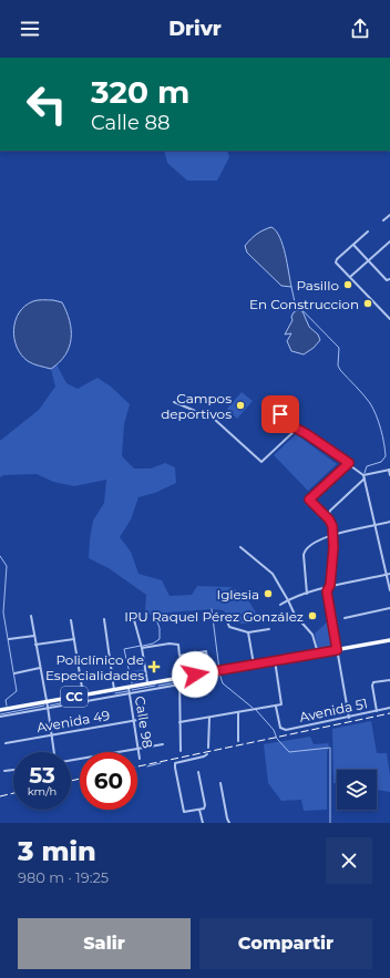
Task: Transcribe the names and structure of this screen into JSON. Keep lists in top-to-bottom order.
{
  "streets": {
    "main road": ["CC"],
    "street": ["Avenida 51", "Avenida 49", "Calle 98"]
  },
  "crossings": [
    ["CC", "Calle 98"],
    ["Avenida 49", "Calle 98"]
  ],
  "places": {
    "other": [
      "Pasillo",
      "En Construccion",
      "Campos deportivos",
      "Iglesia",
      "IPU Raquel Pérez González"
    ],
    "health": ["Policlínico de Especialidades"]
  },
  "page": {
    "header": "Drivr",
    "turn": ["320 m", "Calle 88"],
    "speed": "53 km/h",
    "limit": "60",
    "heading": ["3 min", "980 m · 19:25"],
    "buttons": ["Salir", "Compartir"]
  }
}
